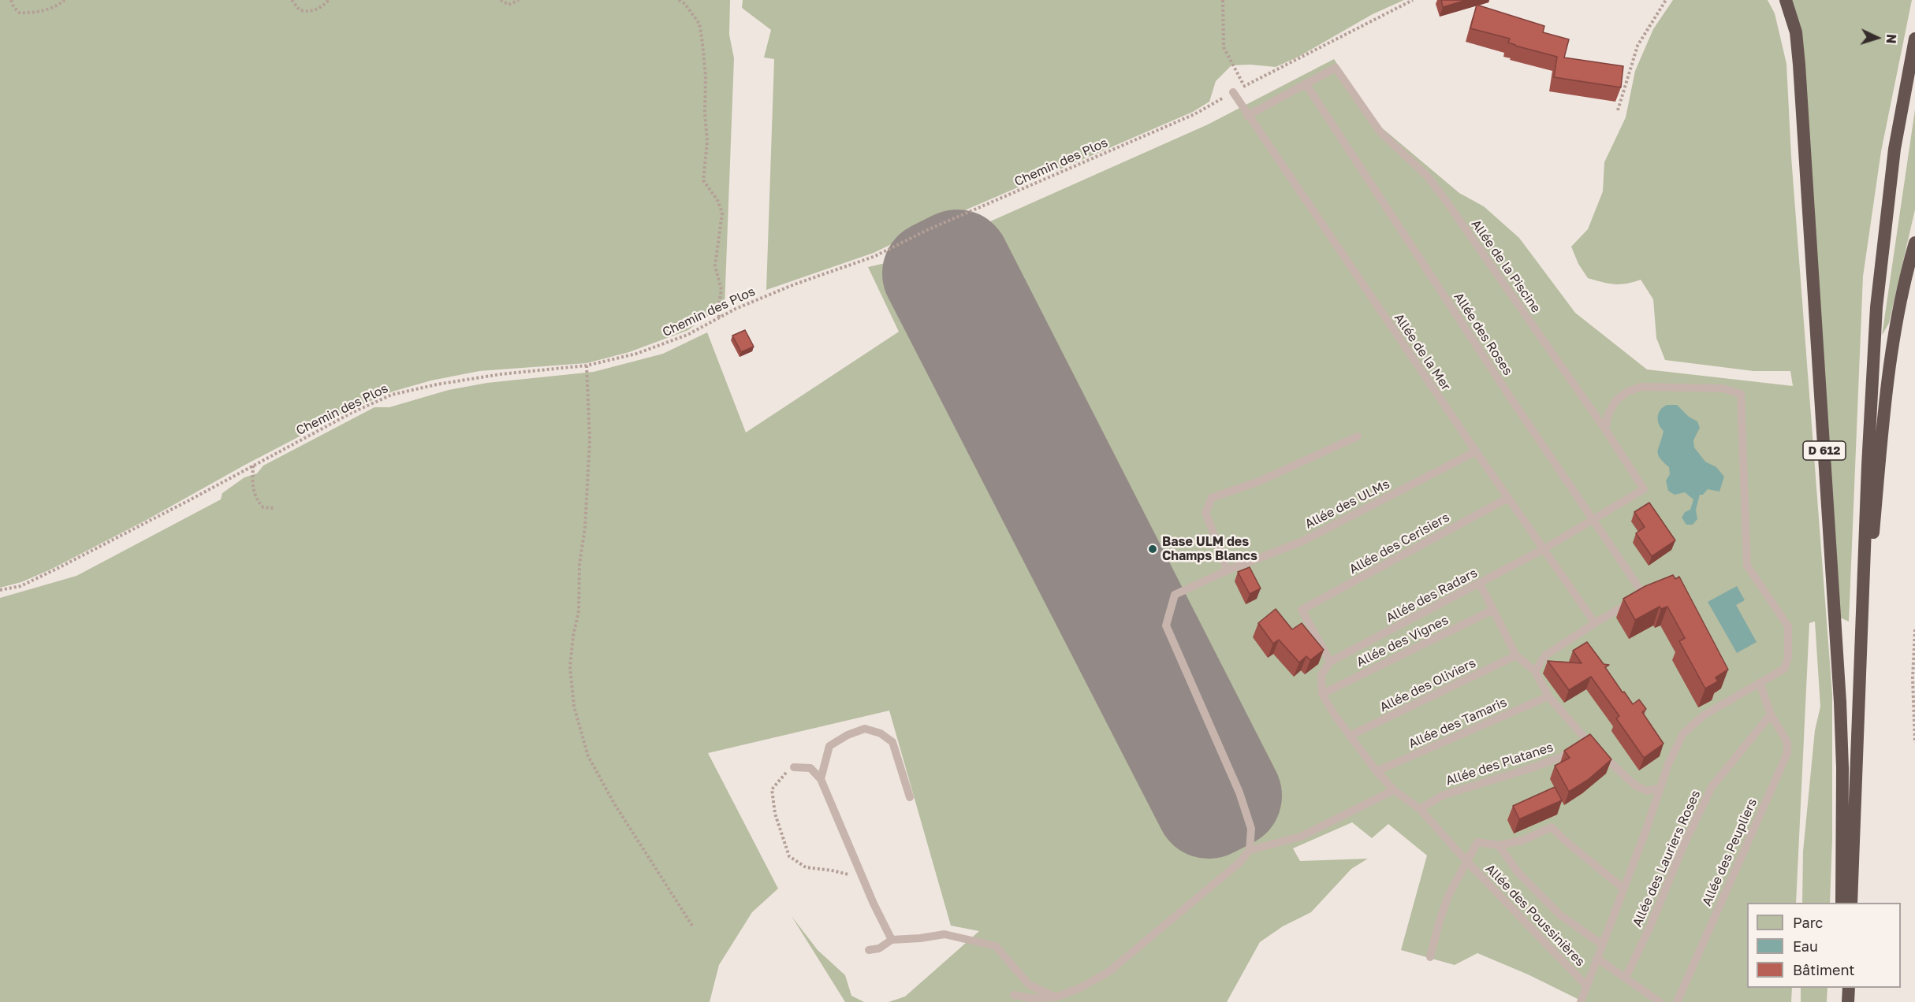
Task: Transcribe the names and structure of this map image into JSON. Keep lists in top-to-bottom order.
{
  "streets": {
    "highway": ["D 612"],
    "lane": [
      "Allée de la Piscine",
      "Allée des Roses",
      "Allée de la Mer",
      "Allée des ULMs",
      "Allée des Cerisiers",
      "Allée des Radars",
      "Allée des Vignes",
      "Allée des Oliviers",
      "Allée des Tamaris",
      "Allée des Platanes",
      "Allée des Peupliers",
      "Allée des Lauriers Roses",
      "Allée des Poussinières"
    ],
    "path": ["Chemin des Plos"]
  },
  "crossings": [
    ["Chemin des Plos", "Allée de la Mer"],
    ["Allée de la Piscine", "Allée des Roses"],
    ["Allée de la Piscine", "Allée des Radars"],
    ["Allée des Roses", "Allée de la Mer"],
    ["Allée des Roses", "Allée des Radars"],
    ["Allée de la Mer", "Allée des ULMs"],
    ["Allée de la Mer", "Allée des Cerisiers"],
    ["Allée de la Mer", "Allée des Radars"],
    ["Allée des Cerisiers", "Allée des Radars"],
    ["Allée des Vignes", "Allée des Poussinières"],
    ["Allée des Oliviers", "Allée des Poussinières"],
    ["Allée des Tamaris", "Allée des Poussinières"],
    ["Allée des Platanes", "Allée des Poussinières"],
    ["Allée des Peupliers", "Allée des Lauriers Roses"]
  ],
  "places": ["Base ULM des Champs Blancs"],
  "legend": ["Parc", "Eau", "Bâtiment"],
  "north": "right"
}
